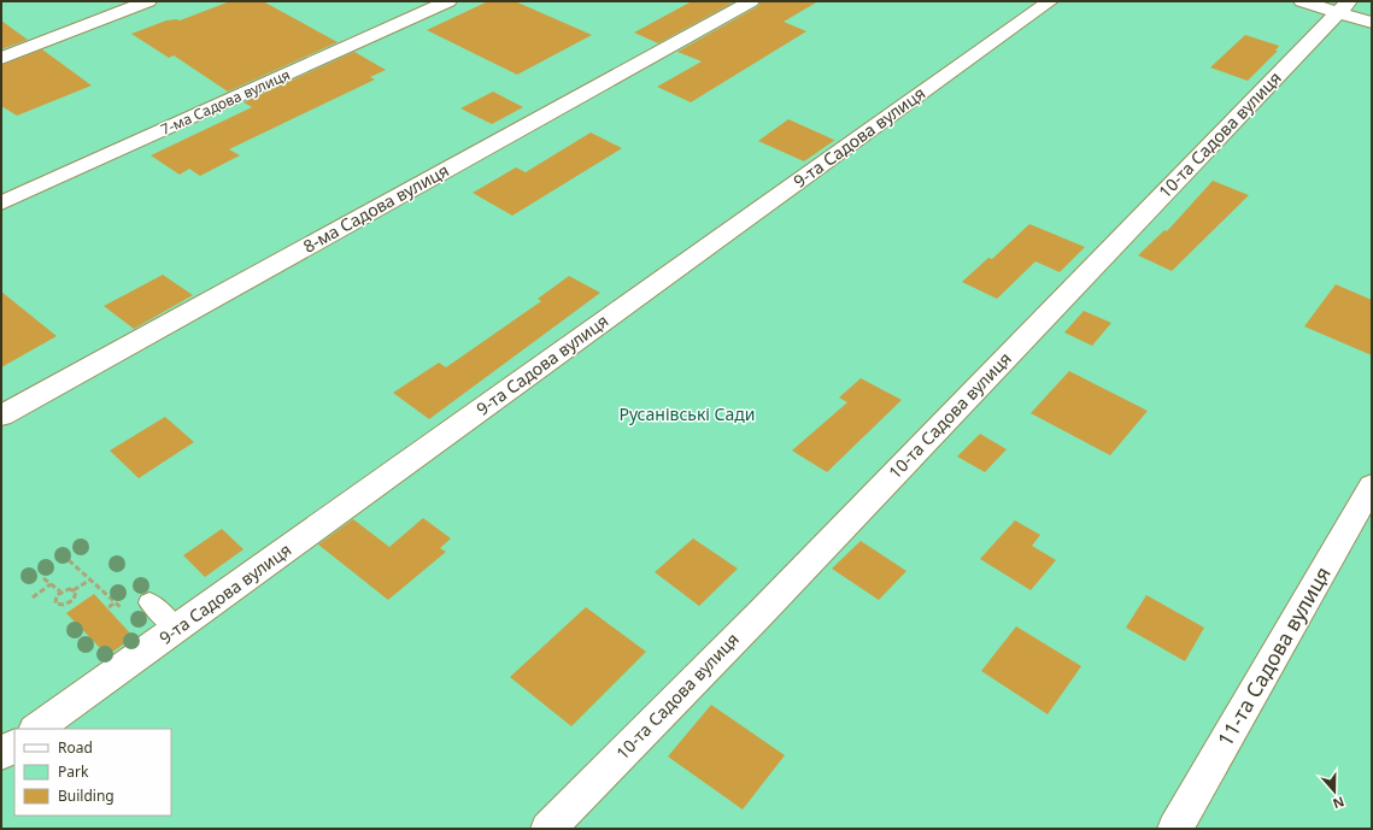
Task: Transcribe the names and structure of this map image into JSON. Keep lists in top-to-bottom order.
{
  "streets": {
    "street": [
      "7-ма Садова вулиця",
      "10-та Садова вулиця",
      "9-та Садова вулиця",
      "8-ма Садова вулиця",
      "11-та Садова вулиця"
    ]
  },
  "parks": ["Русанівські Сади"],
  "legend": ["Road", "Park", "Building"],
  "north": "bottom"
}
